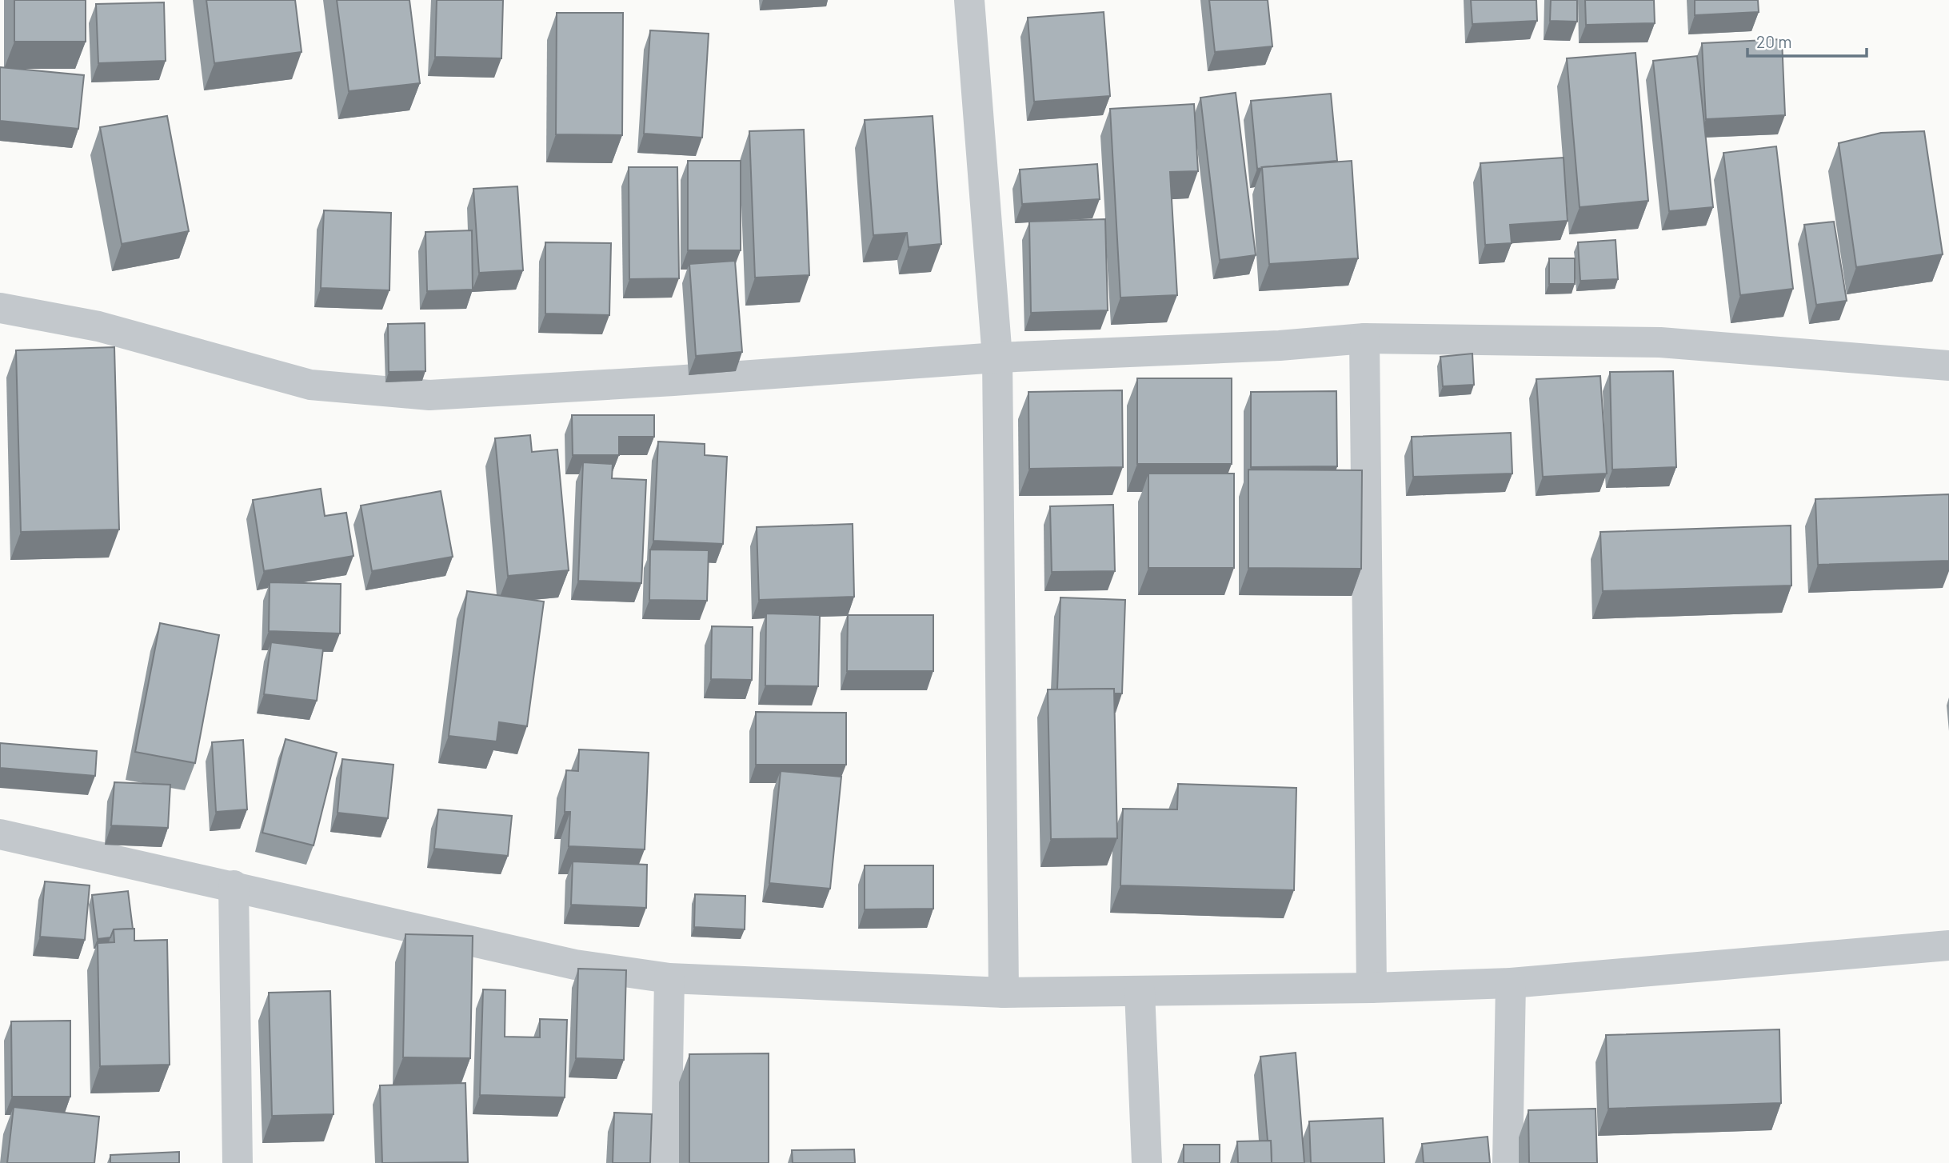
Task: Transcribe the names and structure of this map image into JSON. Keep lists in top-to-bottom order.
{
  "scale_bar": "20 m"
}
